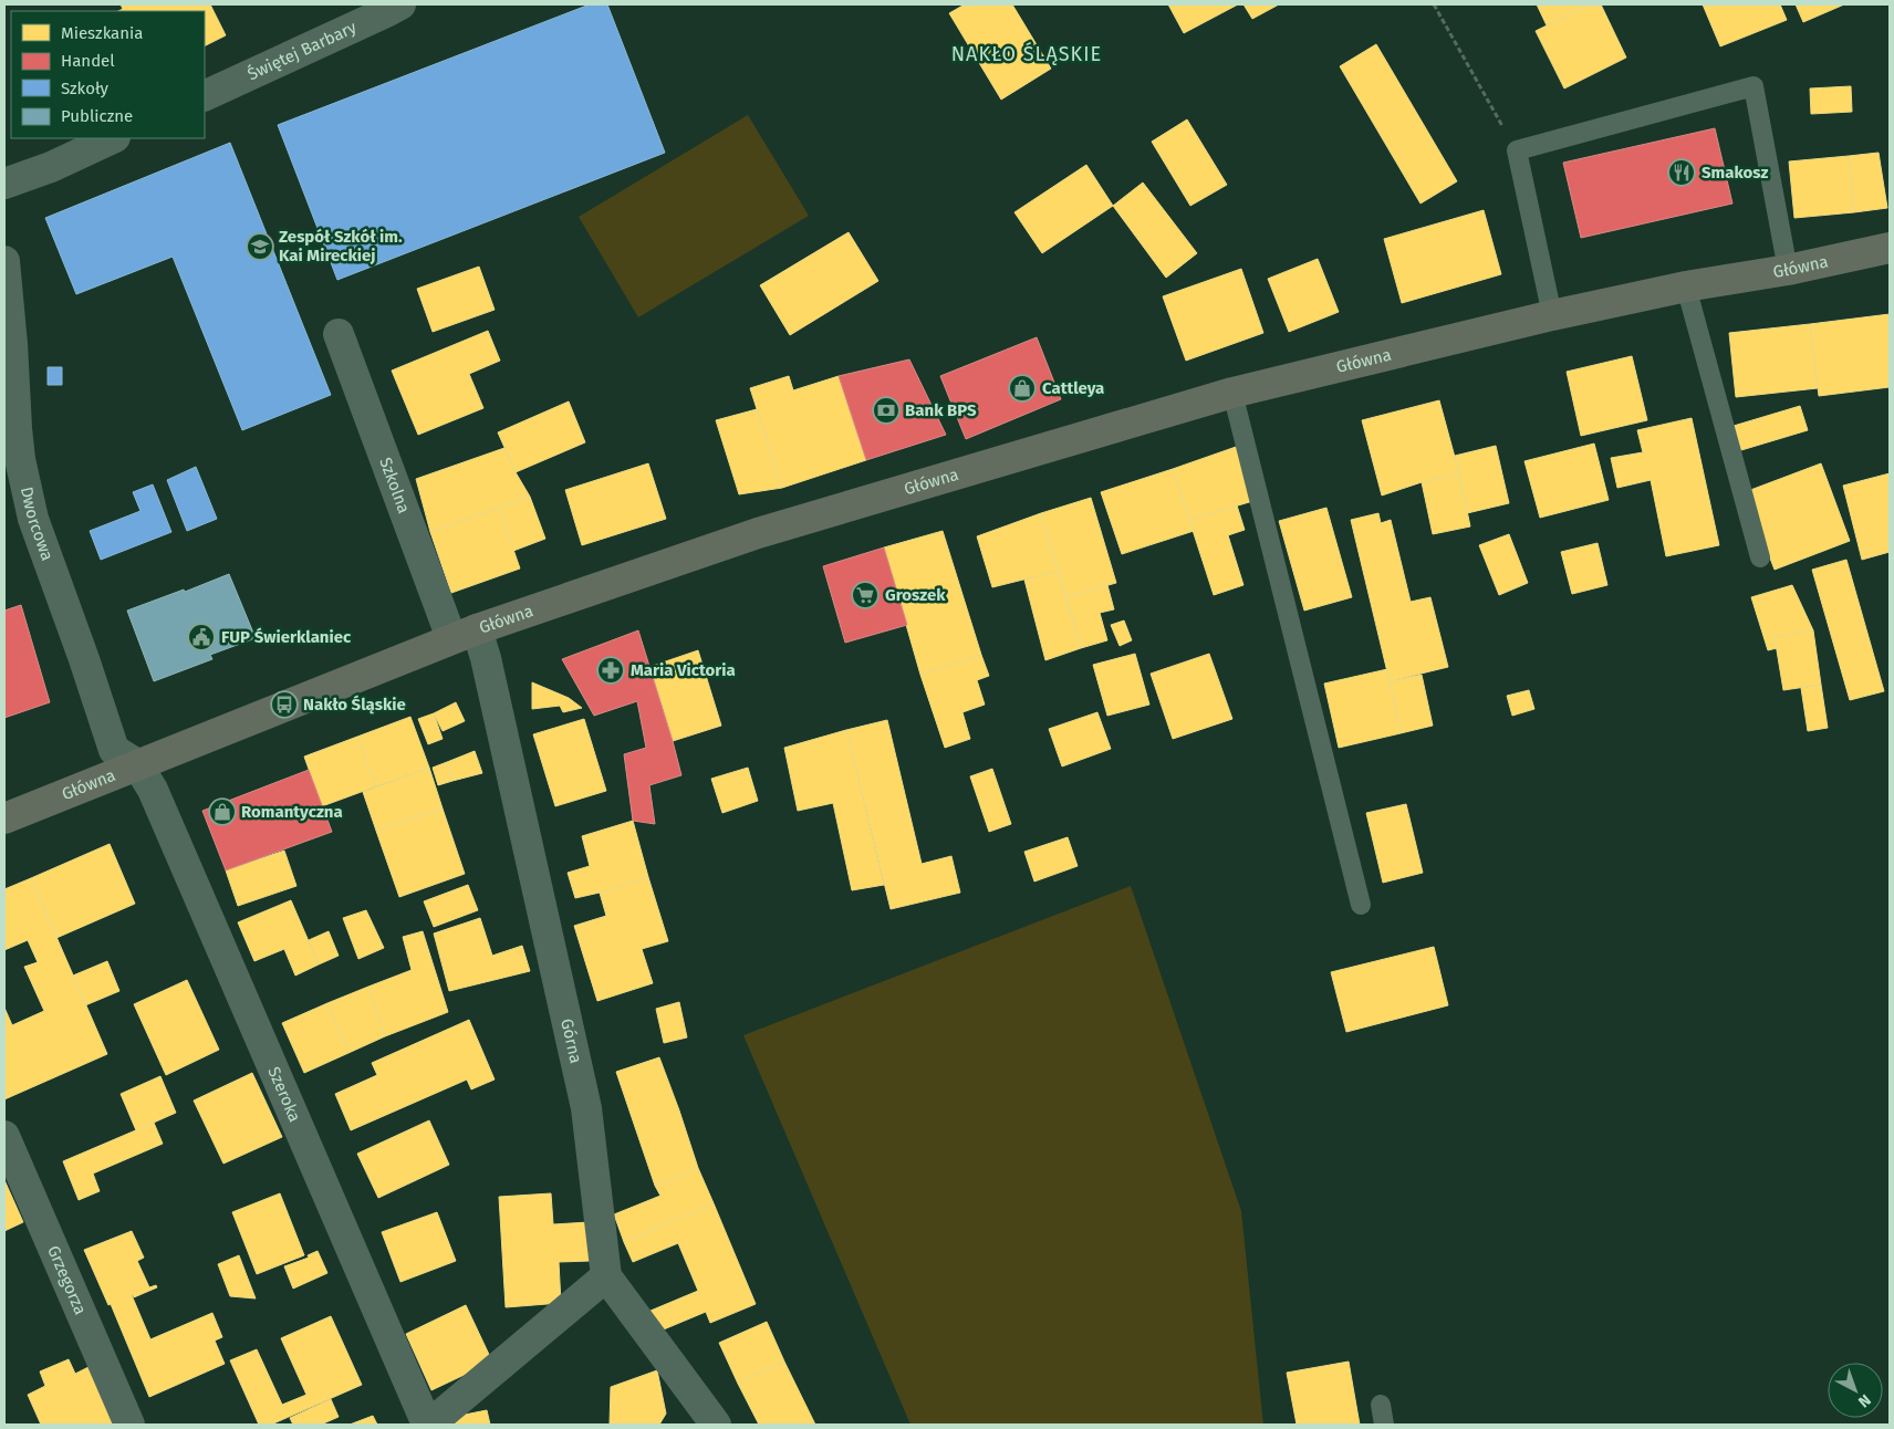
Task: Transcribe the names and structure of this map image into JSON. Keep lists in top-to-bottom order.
{
  "streets": {
    "main road": ["Główna"],
    "street": [
      "Świętej Barbary",
      "Szkolna",
      "Dworcowa",
      "Górna",
      "Szeroka",
      "Grzegorza"
    ]
  },
  "crossings": [
    ["Główna", "Szkolna"],
    ["Główna", "Dworcowa"],
    ["Główna", "Górna"],
    ["Główna", "Szeroka"],
    ["Szkolna", "Górna"],
    ["Dworcowa", "Szeroka"]
  ],
  "districts": ["NAKŁO ŚLĄSKIE"],
  "places": {
    "restaurant": ["Smakosz"],
    "school or university": ["Zespół Szkół im. Kai Mireckiej"],
    "shop": ["Cattleya", "Romantyczna"],
    "bank": ["Bank BPS"],
    "supermarket": ["Groszek"],
    "public building": ["FUP Świerklaniec"],
    "pharmacy": ["Maria Victoria"],
    "bus stop": ["Nakło Śląskie"]
  },
  "legend": [
    "Mieszkania",
    "Handel",
    "Szkoły",
    "Publiczne"
  ],
  "north": "bottom right"
}
